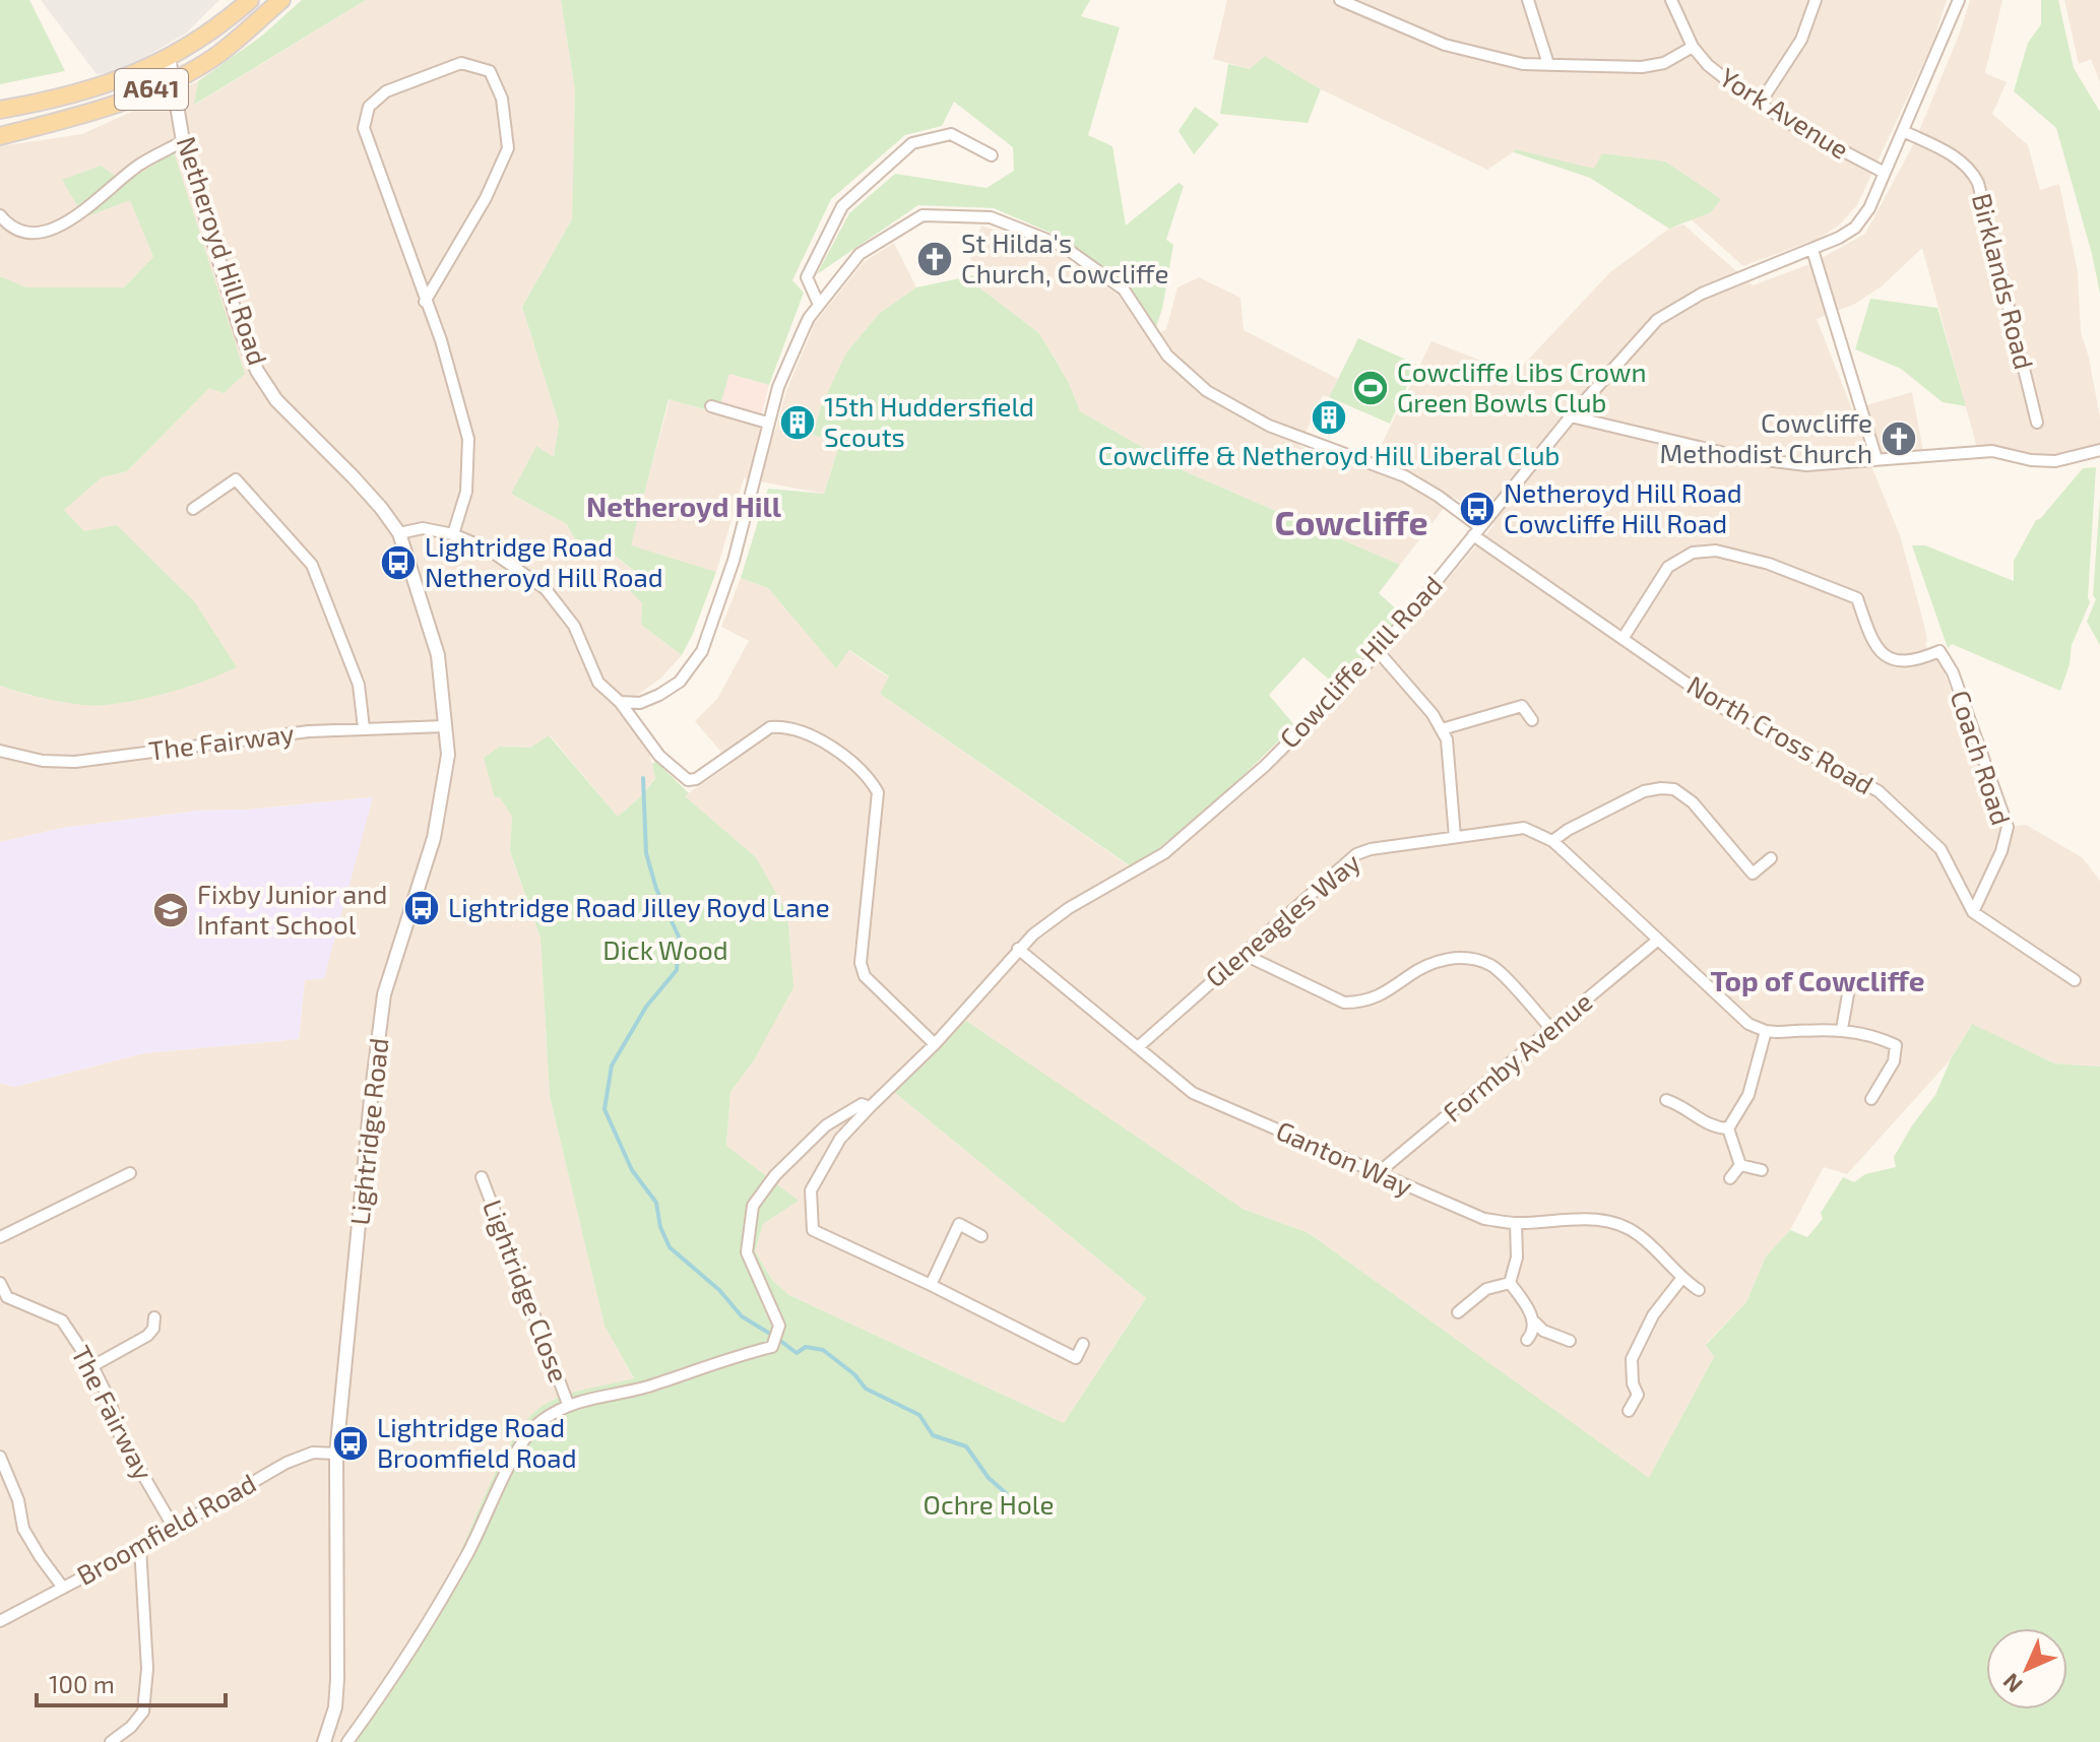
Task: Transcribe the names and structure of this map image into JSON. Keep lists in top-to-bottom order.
{
  "streets": {
    "main road": ["A641"],
    "street": [
      "York Avenue",
      "Netheroyd Hill Road",
      "Birklands Road",
      "Cowcliffe Hill Road",
      "North Cross Road",
      "The Fairway",
      "Coach Road",
      "Gleneagles Way",
      "Formby Avenue",
      "Lightridge Road",
      "Ganton Way",
      "Lightridge Close",
      "Broomfield Road"
    ]
  },
  "crossings": [
    ["A641", "Netheroyd Hill Road"],
    ["York Avenue", "Cowcliffe Hill Road"],
    ["Netheroyd Hill Road", "Lightridge Road"],
    ["Birklands Road", "Cowcliffe Hill Road"],
    ["Cowcliffe Hill Road", "North Cross Road"],
    ["Cowcliffe Hill Road", "Ganton Way"],
    ["Cowcliffe Hill Road", "Lightridge Close"],
    ["North Cross Road", "Coach Road"],
    ["The Fairway", "Lightridge Road"],
    ["The Fairway", "Broomfield Road"],
    ["Gleneagles Way", "Formby Avenue"],
    ["Gleneagles Way", "Ganton Way"],
    ["Formby Avenue", "Ganton Way"],
    ["Lightridge Road", "Broomfield Road"]
  ],
  "districts": ["Netheroyd Hill", "Cowcliffe", "Top of Cowcliffe"],
  "parks": ["Dick Wood", "Ochre Hole"],
  "places": {
    "church": ["St Hilda's Church, Cowcliffe", "Cowcliffe Methodist Church"],
    "sports": ["Cowcliffe Libs Crown Green Bowls Club"],
    "building": ["Cowcliffe & Netheroyd Hill Liberal Club", "15th Huddersfield Scouts"],
    "bus stop": [
      "Netheroyd Hill Road Cowcliffe Hill Road",
      "Lightridge Road Netheroyd Hill Road",
      "Lightridge Road Jilley Royd Lane",
      "Lightridge Road Broomfield Road"
    ],
    "school or university": ["Fixby Junior and Infant School"]
  },
  "scale_bar": "100 m",
  "north": "bottom left"
}
